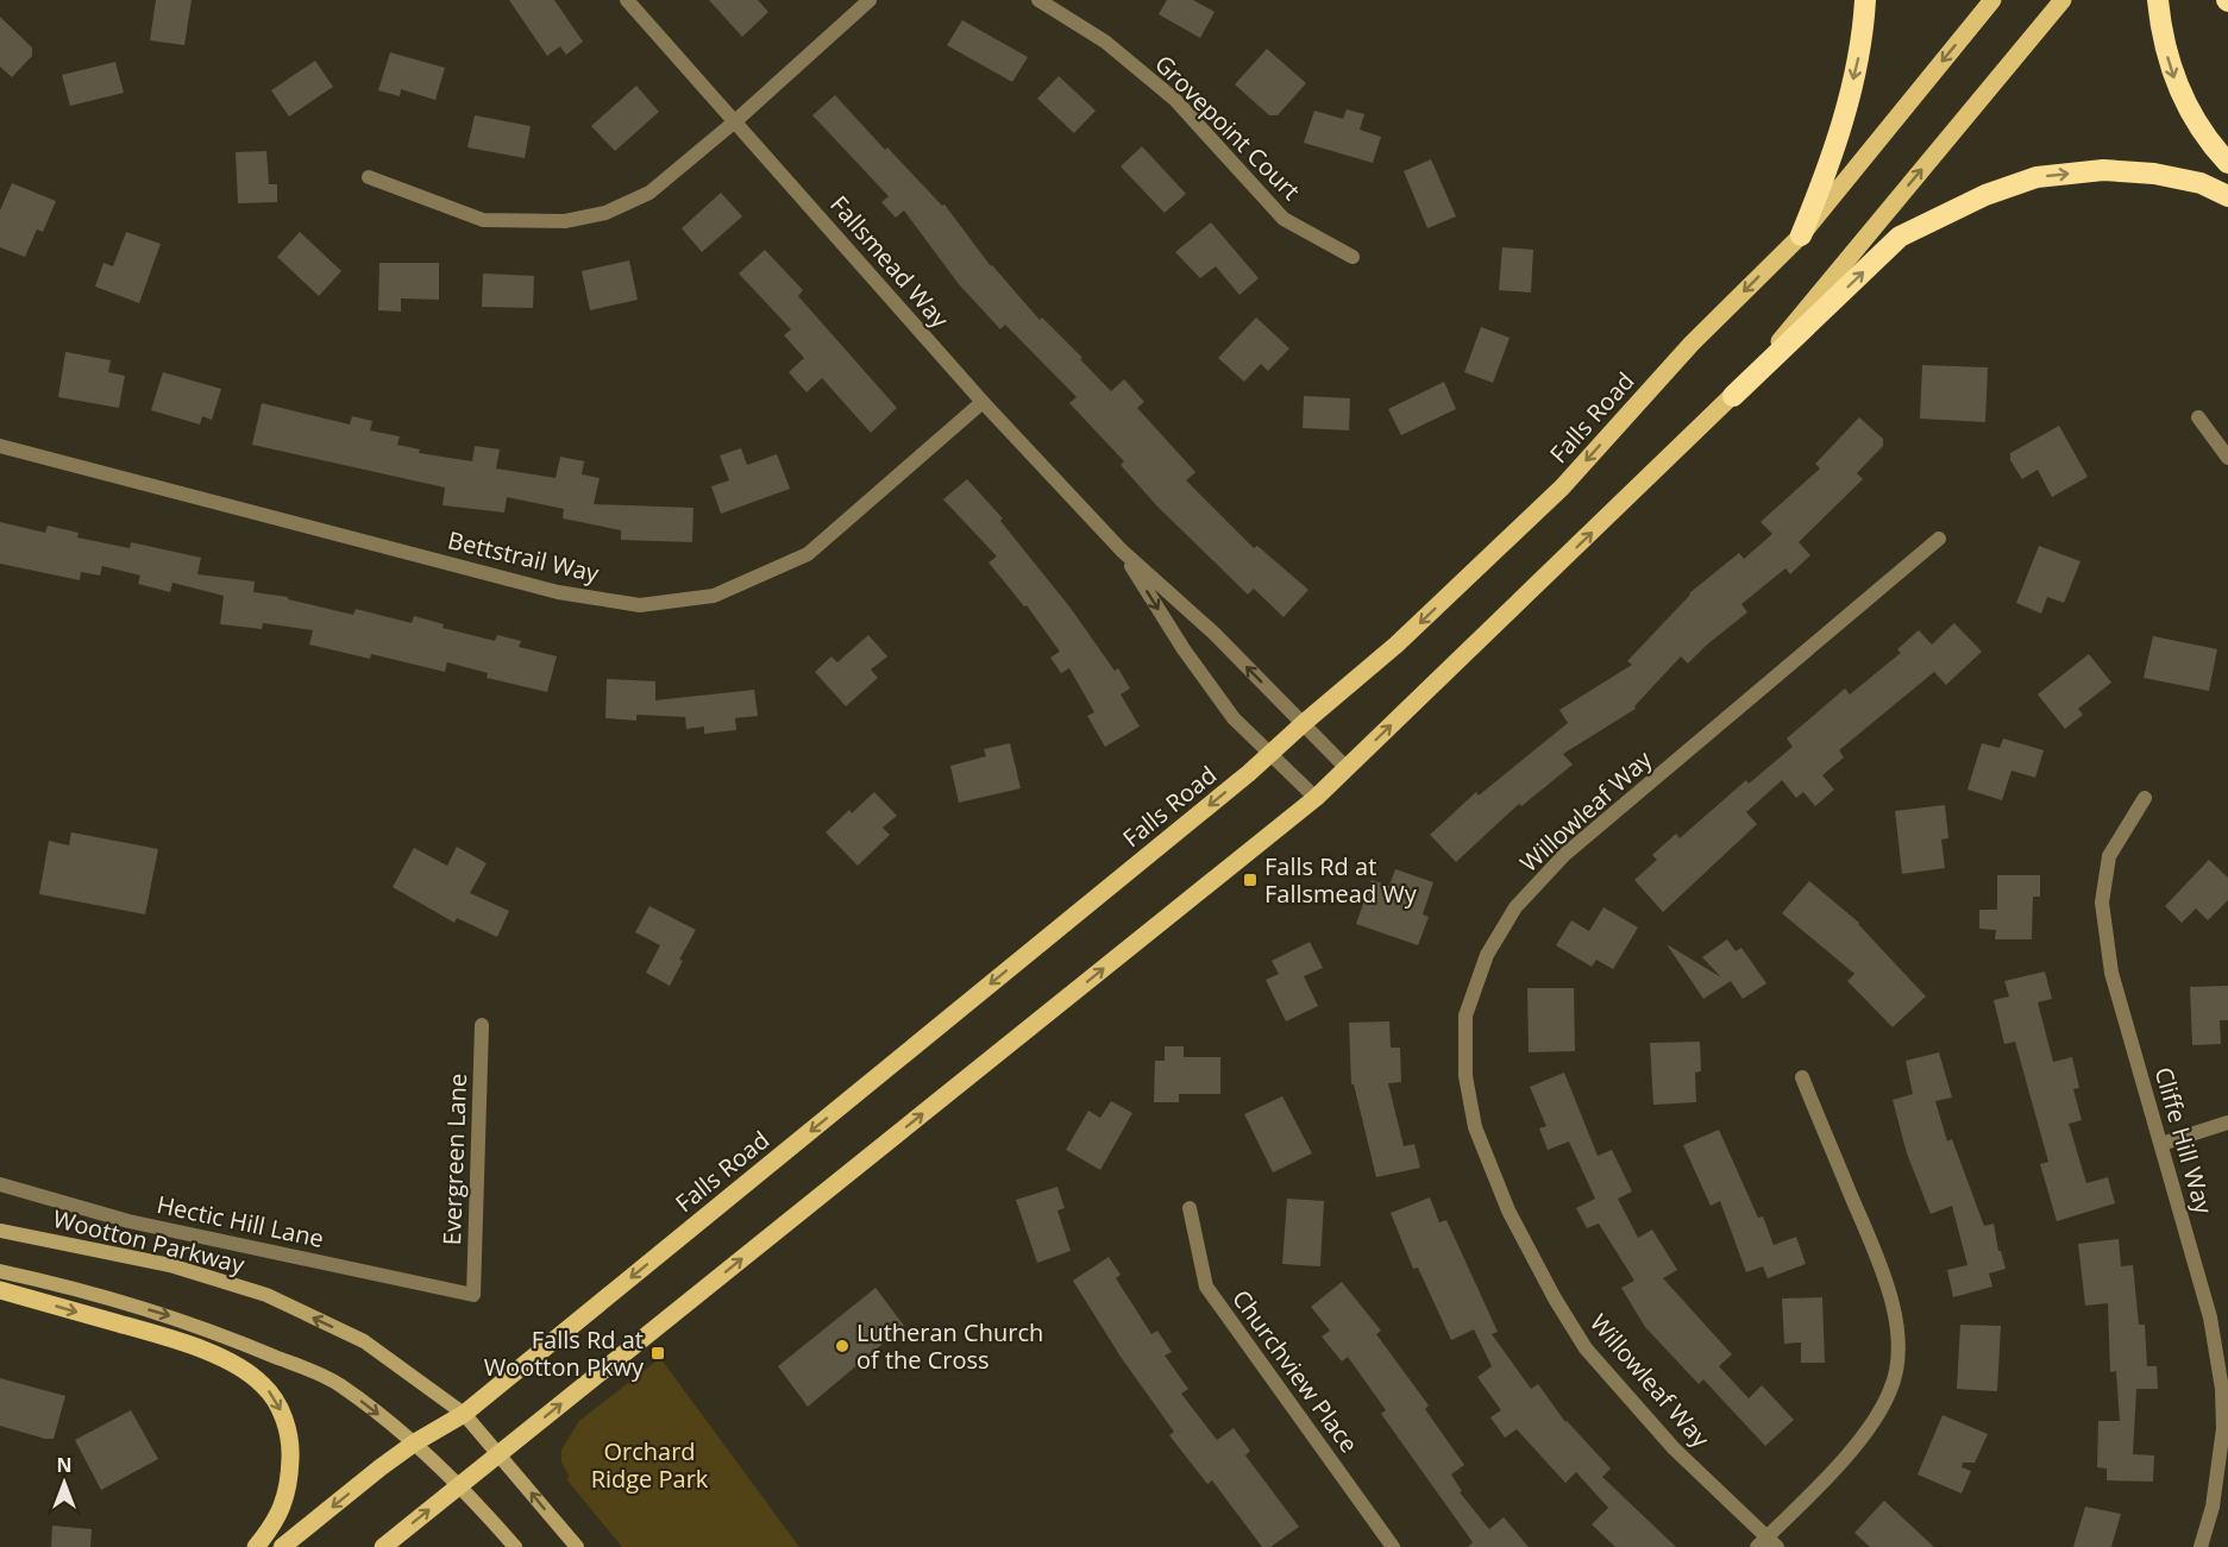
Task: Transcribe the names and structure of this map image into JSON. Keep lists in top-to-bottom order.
{
  "streets": {
    "main road": ["Falls Road", "Wootton Parkway"],
    "street": [
      "Grovepoint Court",
      "Fallsmead Way",
      "Bettstrail Way",
      "Willowleaf Way",
      "Cliffe Hill Way",
      "Evergreen Lane",
      "Hectic Hill Lane",
      "Churchview Place"
    ]
  },
  "crossings": [
    ["Fallsmead Way", "Falls Road"],
    ["Fallsmead Way", "Bettstrail Way"],
    ["Falls Road", "Wootton Parkway"],
    ["Evergreen Lane", "Hectic Hill Lane"]
  ],
  "parks": ["Orchard Ridge Park"],
  "places": {
    "transit": ["Falls Rd at Fallsmead Wy", "Falls Rd at Wootton Pkwy"],
    "other": ["Lutheran Church of the Cross"]
  },
  "north": "top"
}
